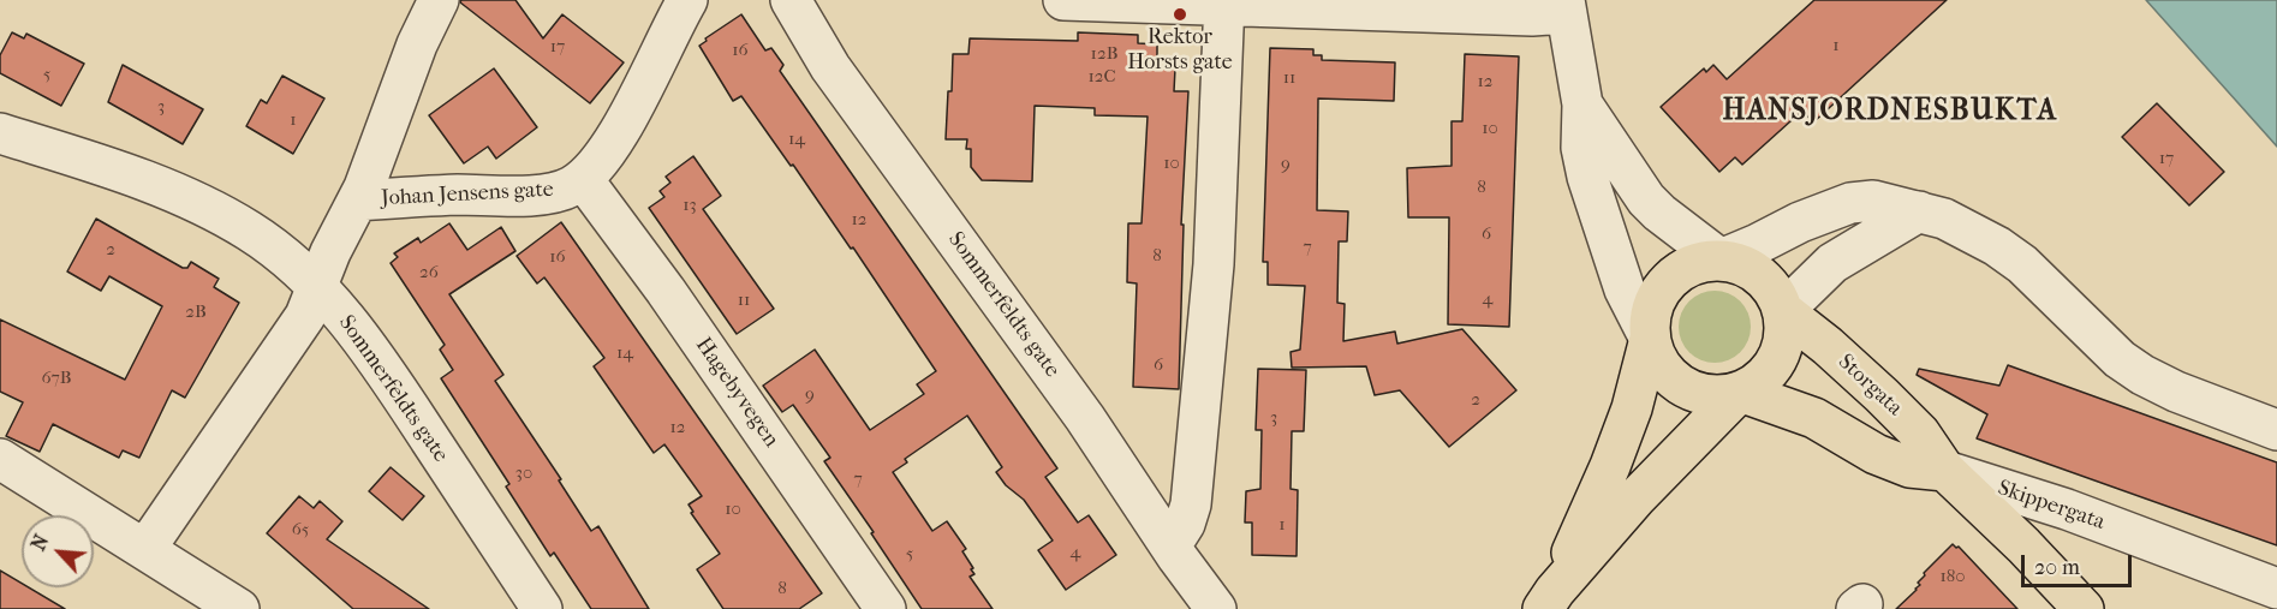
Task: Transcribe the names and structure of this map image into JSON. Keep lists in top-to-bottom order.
{
  "streets": {
    "main road": ["Storgata"],
    "street": [
      "Johan Jensens gate",
      "Sommerfeldts gate",
      "Hagebyvegen",
      "Skippergata"
    ]
  },
  "crossings": [
    ["Johan Jensens gate", "Hagebyvegen"],
    ["Storgata", "Skippergata"]
  ],
  "districts": ["HANSJORDNESBUKTA"],
  "places": ["Rektor Horsts gate"],
  "house_numbers": [
    "1",
    "17",
    "16",
    "12B",
    "5",
    "12C",
    "11",
    "12",
    "3",
    "1",
    "10",
    "14",
    "17",
    "10",
    "9",
    "8",
    "13",
    "12",
    "6",
    "7",
    "2",
    "8",
    "16",
    "26",
    "4",
    "11",
    "2B",
    "14",
    "6",
    "67B",
    "9",
    "2",
    "3",
    "12",
    "30",
    "7",
    "10",
    "1",
    "65",
    "4",
    "5",
    "180",
    "8"
  ],
  "scale_bar": "20 m",
  "north": "top left"
}
